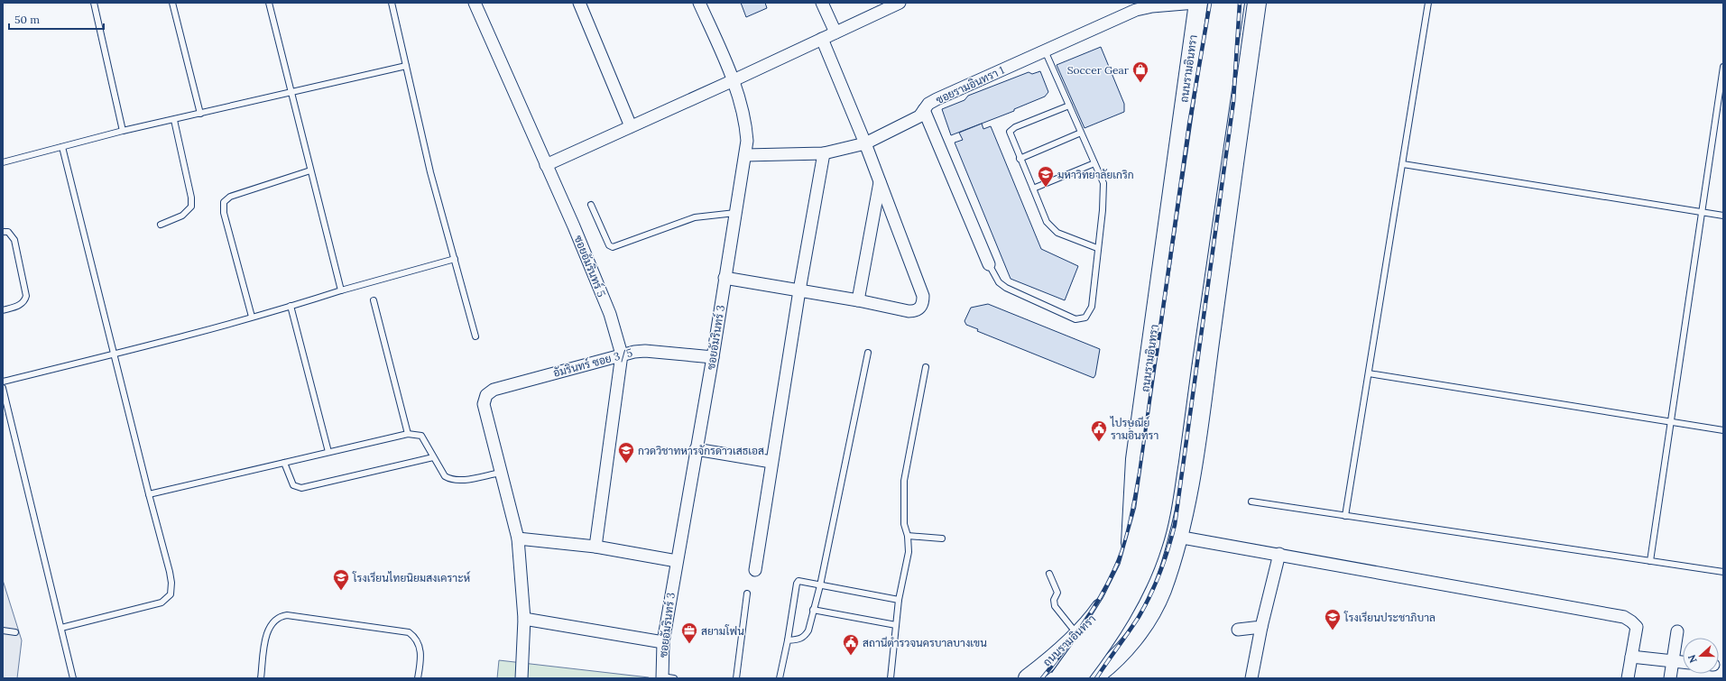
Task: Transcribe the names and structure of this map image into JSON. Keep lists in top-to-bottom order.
{
  "streets": {
    "main road": ["ถนนรามอินทรา"],
    "street": [
      "ซอยรามอินทรา 1",
      "ซอยอัมรินทร์ 5",
      "ซอยอัมรินทร์ 3",
      "อัมรินทร์ ซอย 3/5"
    ]
  },
  "crossings": [
    ["ถนนรามอินทรา", "ซอยรามอินทรา 1"],
    ["ซอยรามอินทรา 1", "ซอยอัมรินทร์ 3"],
    ["ซอยอัมรินทร์ 5", "อัมรินทร์ ซอย 3/5"],
    ["ซอยอัมรินทร์ 3", "อัมรินทร์ ซอย 3/5"]
  ],
  "places": {
    "shop": ["Soccer Gear"],
    "school or university": [
      "มหาวิทยาลัยเกริก",
      "กวดวิชาทหารจักรดาวเสธเอส",
      "โรงเรียนไทยนิยมสงเคราะห์",
      "โรงเรียนประชาภิบาล"
    ],
    "public building": ["ไปรษณีย์ รามอินทรา", "สถานีตำรวจนครบาลบางเขน"],
    "office": ["สยามโฟน"]
  },
  "scale_bar": "50 m",
  "north": "left"
}
